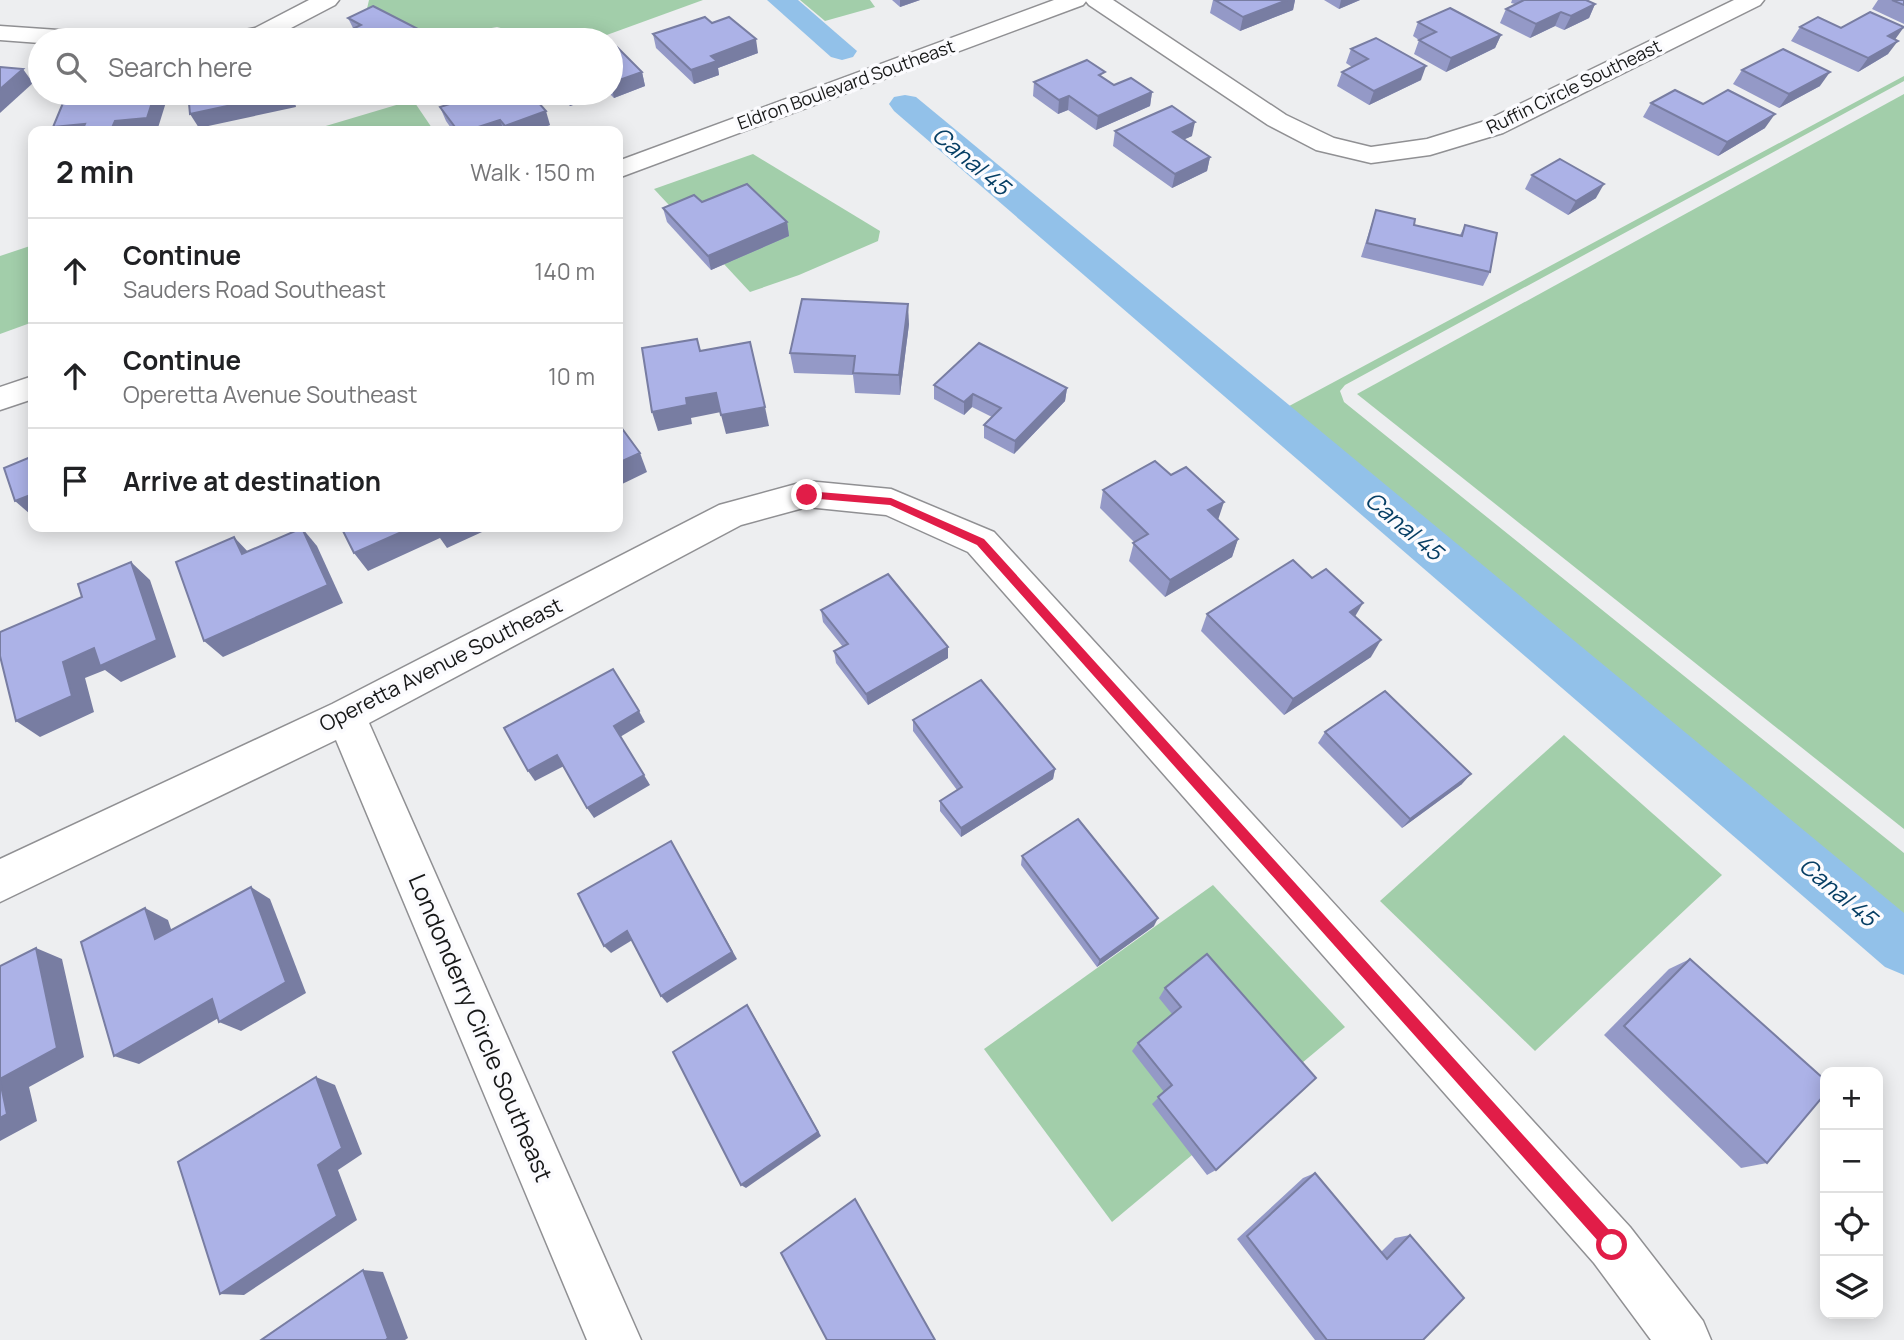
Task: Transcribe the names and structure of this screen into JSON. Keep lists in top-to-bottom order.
{
  "streets": {
    "street": [
      "Eldron Boulevard Southeast",
      "Ruffin Circle Southeast",
      "Operetta Avenue Southeast",
      "Londonderry Circle Southeast"
    ]
  },
  "crossings": [
    ["Operetta Avenue Southeast", "Londonderry Circle Southeast"]
  ],
  "water": ["Canal 45"],
  "page": {
    "search": "Search here",
    "heading": ["2 min", "Walk · 150 m"],
    "list": [
      ["Continue", "Sauders Road Southeast", "140 m"],
      ["Continue", "Operetta Avenue Southeast", "10 m"],
      "Arrive at destination"
    ],
    "map_buttons": ["+", "−"]
  }
}
